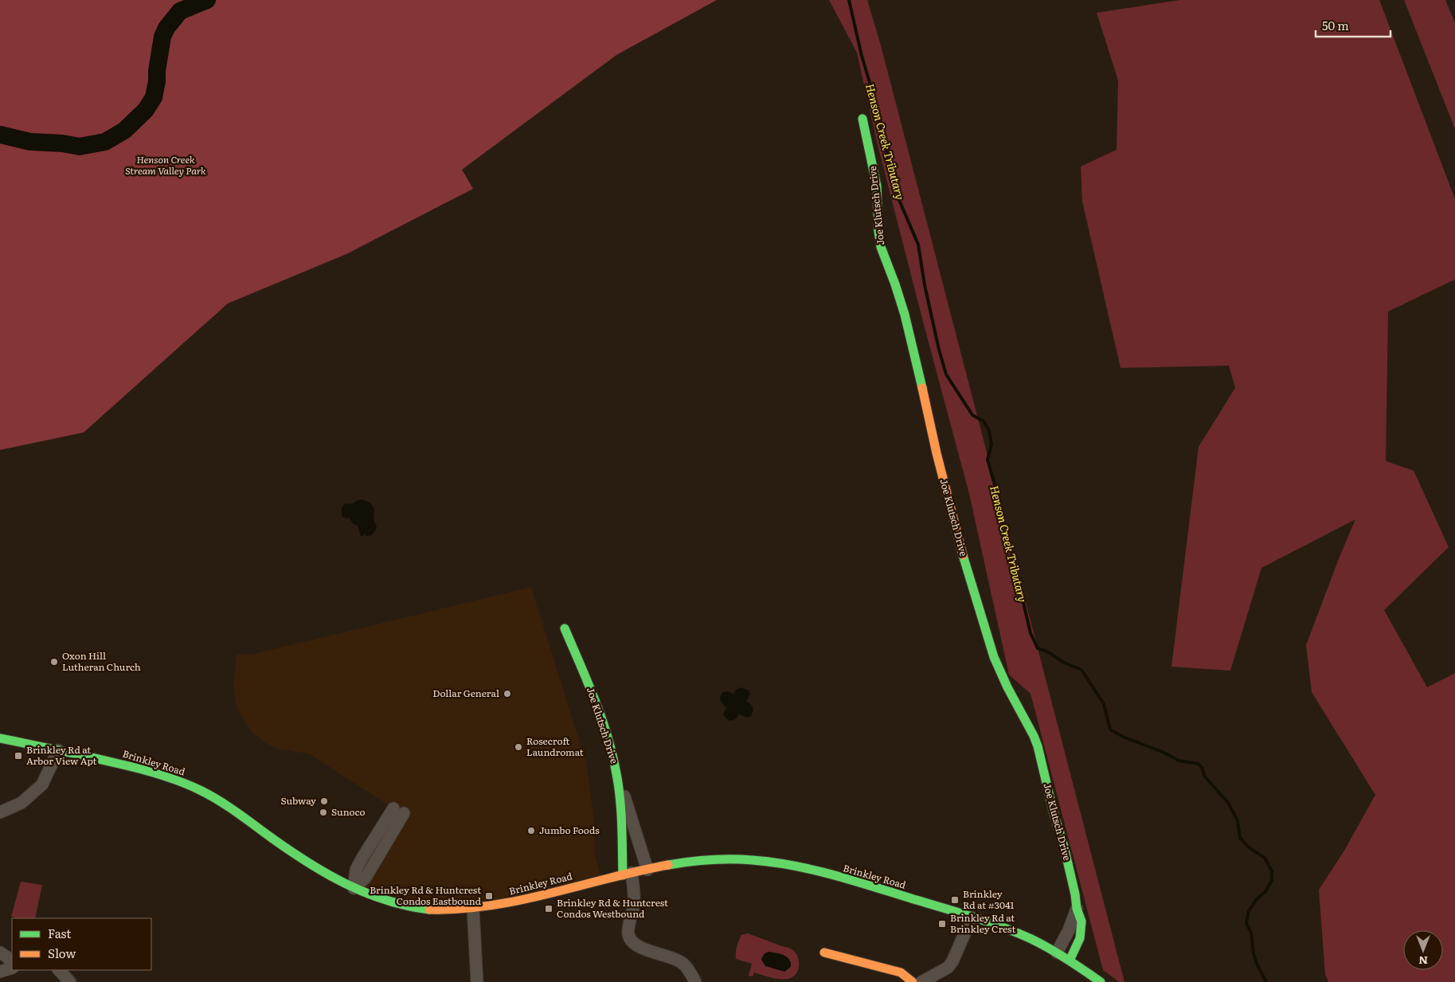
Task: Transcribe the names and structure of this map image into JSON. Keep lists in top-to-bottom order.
{
  "streets": {
    "street": ["Joe Klutsch Drive", "Brinkley Road"]
  },
  "crossings": [
    ["Joe Klutsch Drive", "Brinkley Road"]
  ],
  "water": ["Henson Creek Tributary"],
  "parks": ["Henson Creek Stream Valley Park"],
  "places": {
    "other": [
      "Oxon Hill Lutheran Church",
      "Dollar General",
      "Rosecroft Laundromat",
      "Subway",
      "Sunoco",
      "Jumbo Foods"
    ],
    "transit": [
      "Brinkley Rd at Arbor View Apt",
      "Brinkley Rd & Huntcrest Condos Eastbound",
      "Brinkley Rd at #3041",
      "Brinkley Rd & Huntcrest Condos Westbound",
      "Brinkley Rd at Brinkley Crest"
    ]
  },
  "legend": ["Fast", "Slow"],
  "scale_bar": "50 m",
  "north": "bottom"
}
